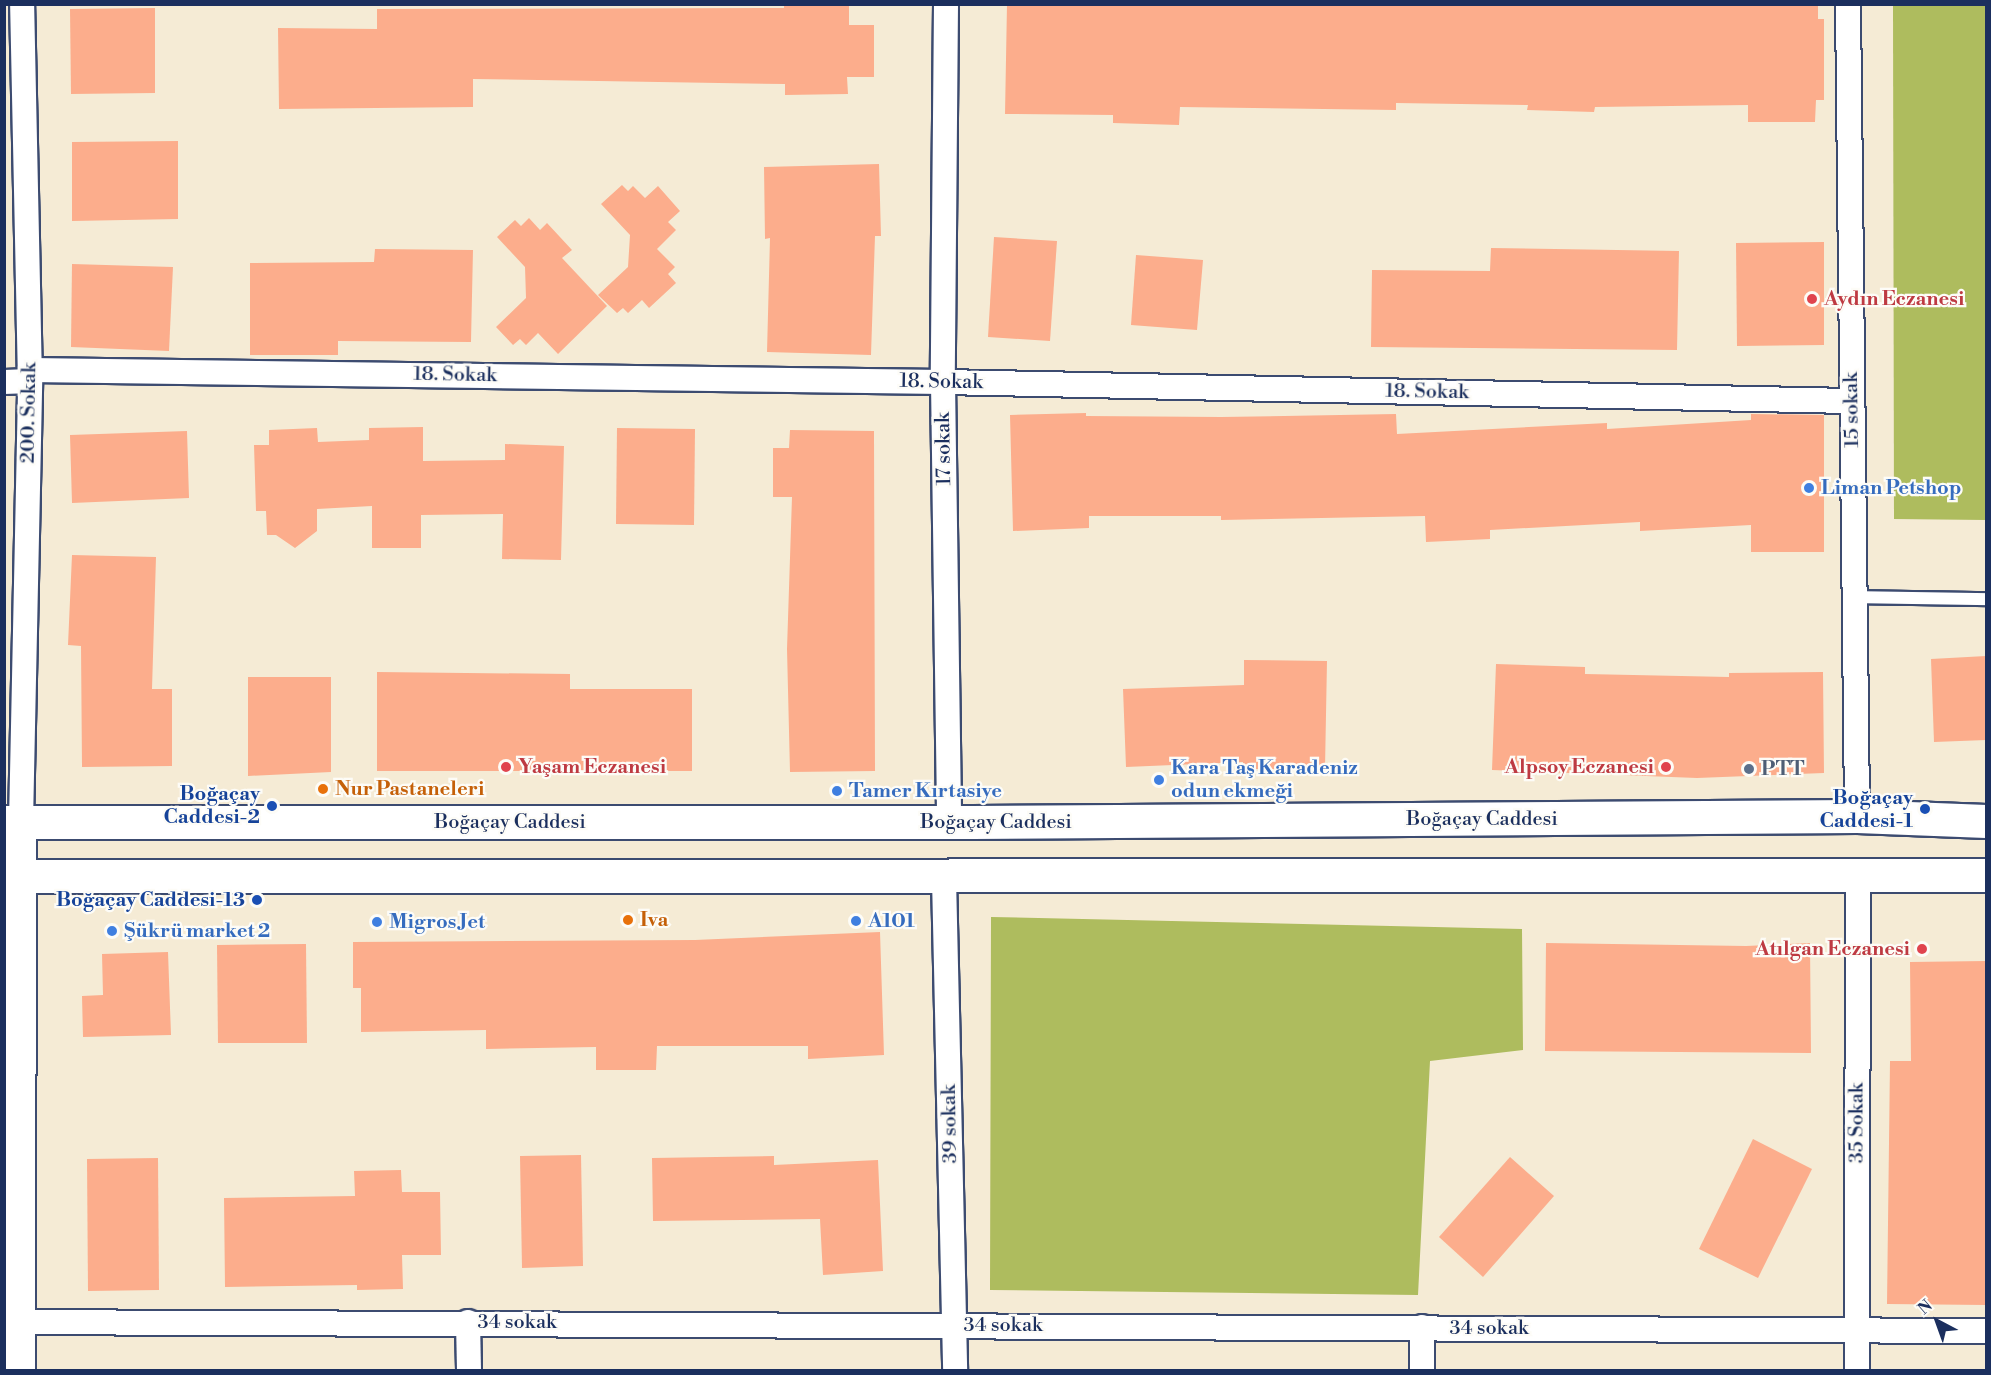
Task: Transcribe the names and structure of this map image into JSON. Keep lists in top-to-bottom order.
{
  "streets": {
    "main road": ["Boğaçay Caddesi"],
    "street": [
      "18. Sokak",
      "15 sokak",
      "200. Sokak",
      "17 sokak",
      "35 Sokak",
      "39 sokak",
      "34 sokak"
    ]
  },
  "crossings": [
    ["18. Sokak", "15 sokak"],
    ["18. Sokak", "200. Sokak"],
    ["18. Sokak", "17 sokak"],
    ["15 sokak", "Boğaçay Caddesi"],
    ["200. Sokak", "Boğaçay Caddesi"],
    ["17 sokak", "Boğaçay Caddesi"],
    ["35 Sokak", "34 sokak"],
    ["39 sokak", "34 sokak"]
  ],
  "places": [
    "Aydın Eczanesi",
    "Liman Petshop",
    "Yaşam Eczanesi",
    "Alpsoy Eczanesi",
    "PTT",
    "Kara Taş Karadeniz odun ekmeği",
    "Nur Pastaneleri",
    "Tamer Kırtasiye",
    "Boğaçay Caddesi-2",
    "Boğaçay Caddesi-1",
    "Boğaçay Caddesi-13",
    "Iva",
    "A101",
    "Migros Jet",
    "Şükrü market 2",
    "Atılgan Eczanesi"
  ],
  "north": "top left"
}
